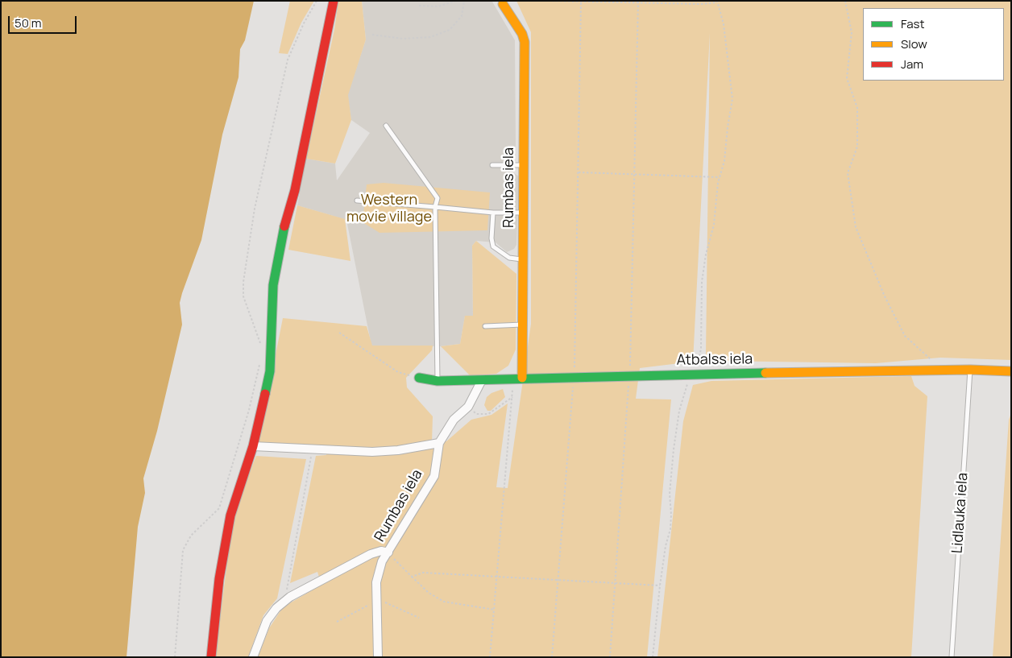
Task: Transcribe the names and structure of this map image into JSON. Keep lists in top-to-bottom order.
{
  "streets": {
    "street": ["Rumbas iela", "Atbalss iela"],
    "lane": ["Lidlauka iela"]
  },
  "crossings": [
    ["Rumbas iela", "Atbalss iela"],
    ["Atbalss iela", "Lidlauka iela"]
  ],
  "parks": ["Western movie village"],
  "legend": ["Fast", "Slow", "Jam"],
  "scale_bar": "50 m"
}
